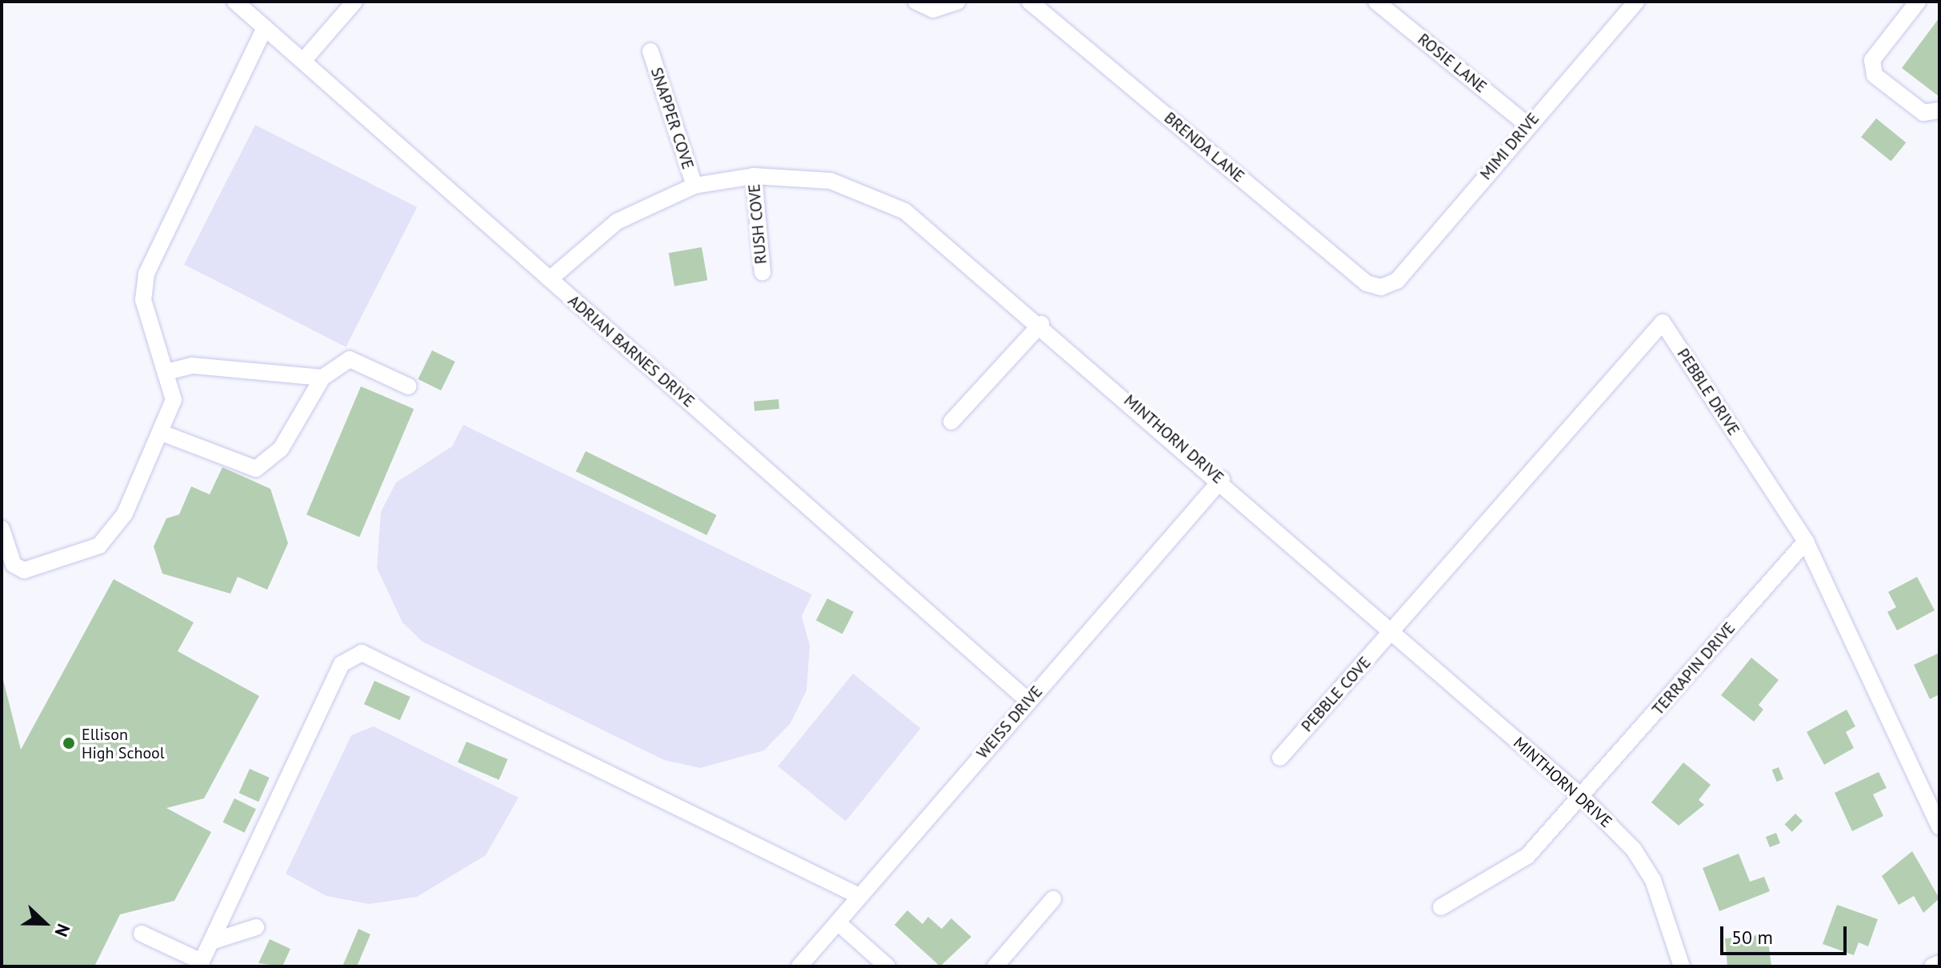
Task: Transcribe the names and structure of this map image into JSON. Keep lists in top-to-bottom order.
{
  "streets": {
    "street": [
      "ROSIE LANE",
      "SNAPPER COVE",
      "MIMI DRIVE",
      "BRENDA LANE",
      "RUSH COVE",
      "ADRIAN BARNES DRIVE",
      "PEBBLE DRIVE",
      "MINTHORN DRIVE",
      "TERRAPIN DRIVE",
      "PEBBLE COVE",
      "WEISS DRIVE"
    ]
  },
  "crossings": [
    ["ROSIE LANE", "MIMI DRIVE"],
    ["SNAPPER COVE", "MINTHORN DRIVE"],
    ["MIMI DRIVE", "BRENDA LANE"],
    ["RUSH COVE", "MINTHORN DRIVE"],
    ["ADRIAN BARNES DRIVE", "MINTHORN DRIVE"],
    ["ADRIAN BARNES DRIVE", "WEISS DRIVE"],
    ["PEBBLE DRIVE", "MINTHORN DRIVE"],
    ["PEBBLE DRIVE", "TERRAPIN DRIVE"],
    ["PEBBLE DRIVE", "PEBBLE COVE"],
    ["MINTHORN DRIVE", "TERRAPIN DRIVE"],
    ["MINTHORN DRIVE", "PEBBLE COVE"],
    ["MINTHORN DRIVE", "WEISS DRIVE"]
  ],
  "places": ["Ellison High School"],
  "scale_bar": "50 m",
  "north": "right"
}
